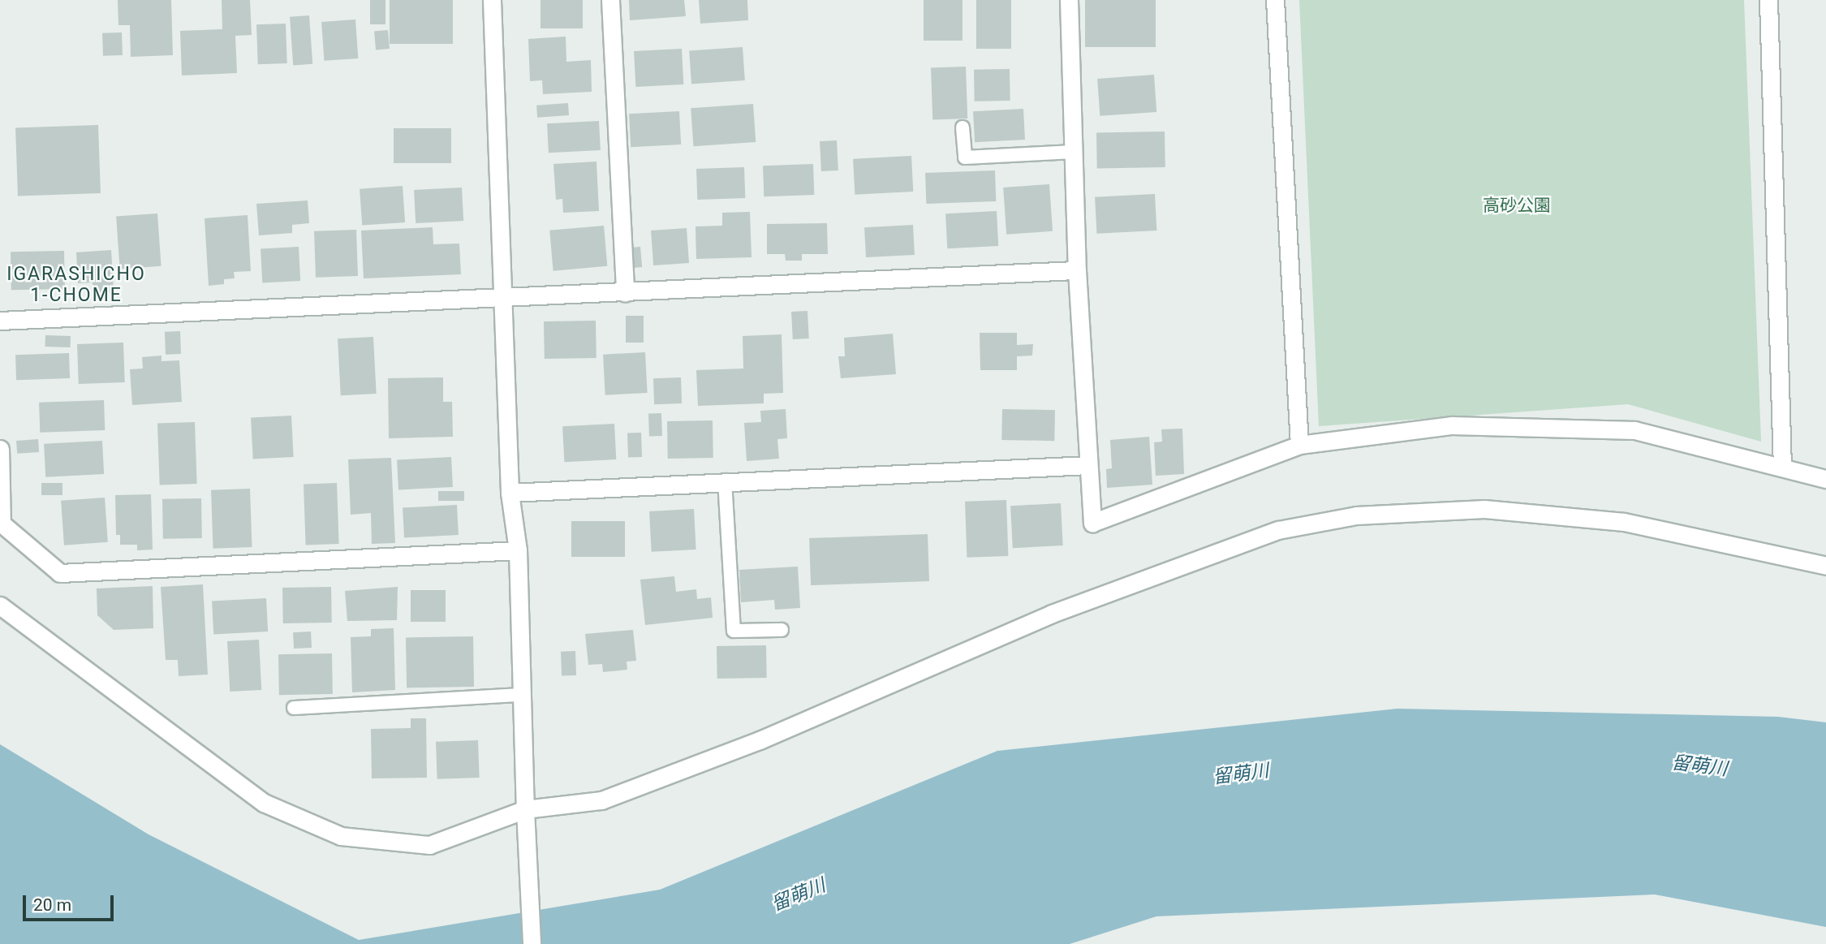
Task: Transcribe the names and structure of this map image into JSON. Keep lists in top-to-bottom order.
{
  "districts": ["IGARASHICHO 1-CHOME"],
  "water": ["留萌川"],
  "parks": ["高砂公園"],
  "scale_bar": "20 m"
}
